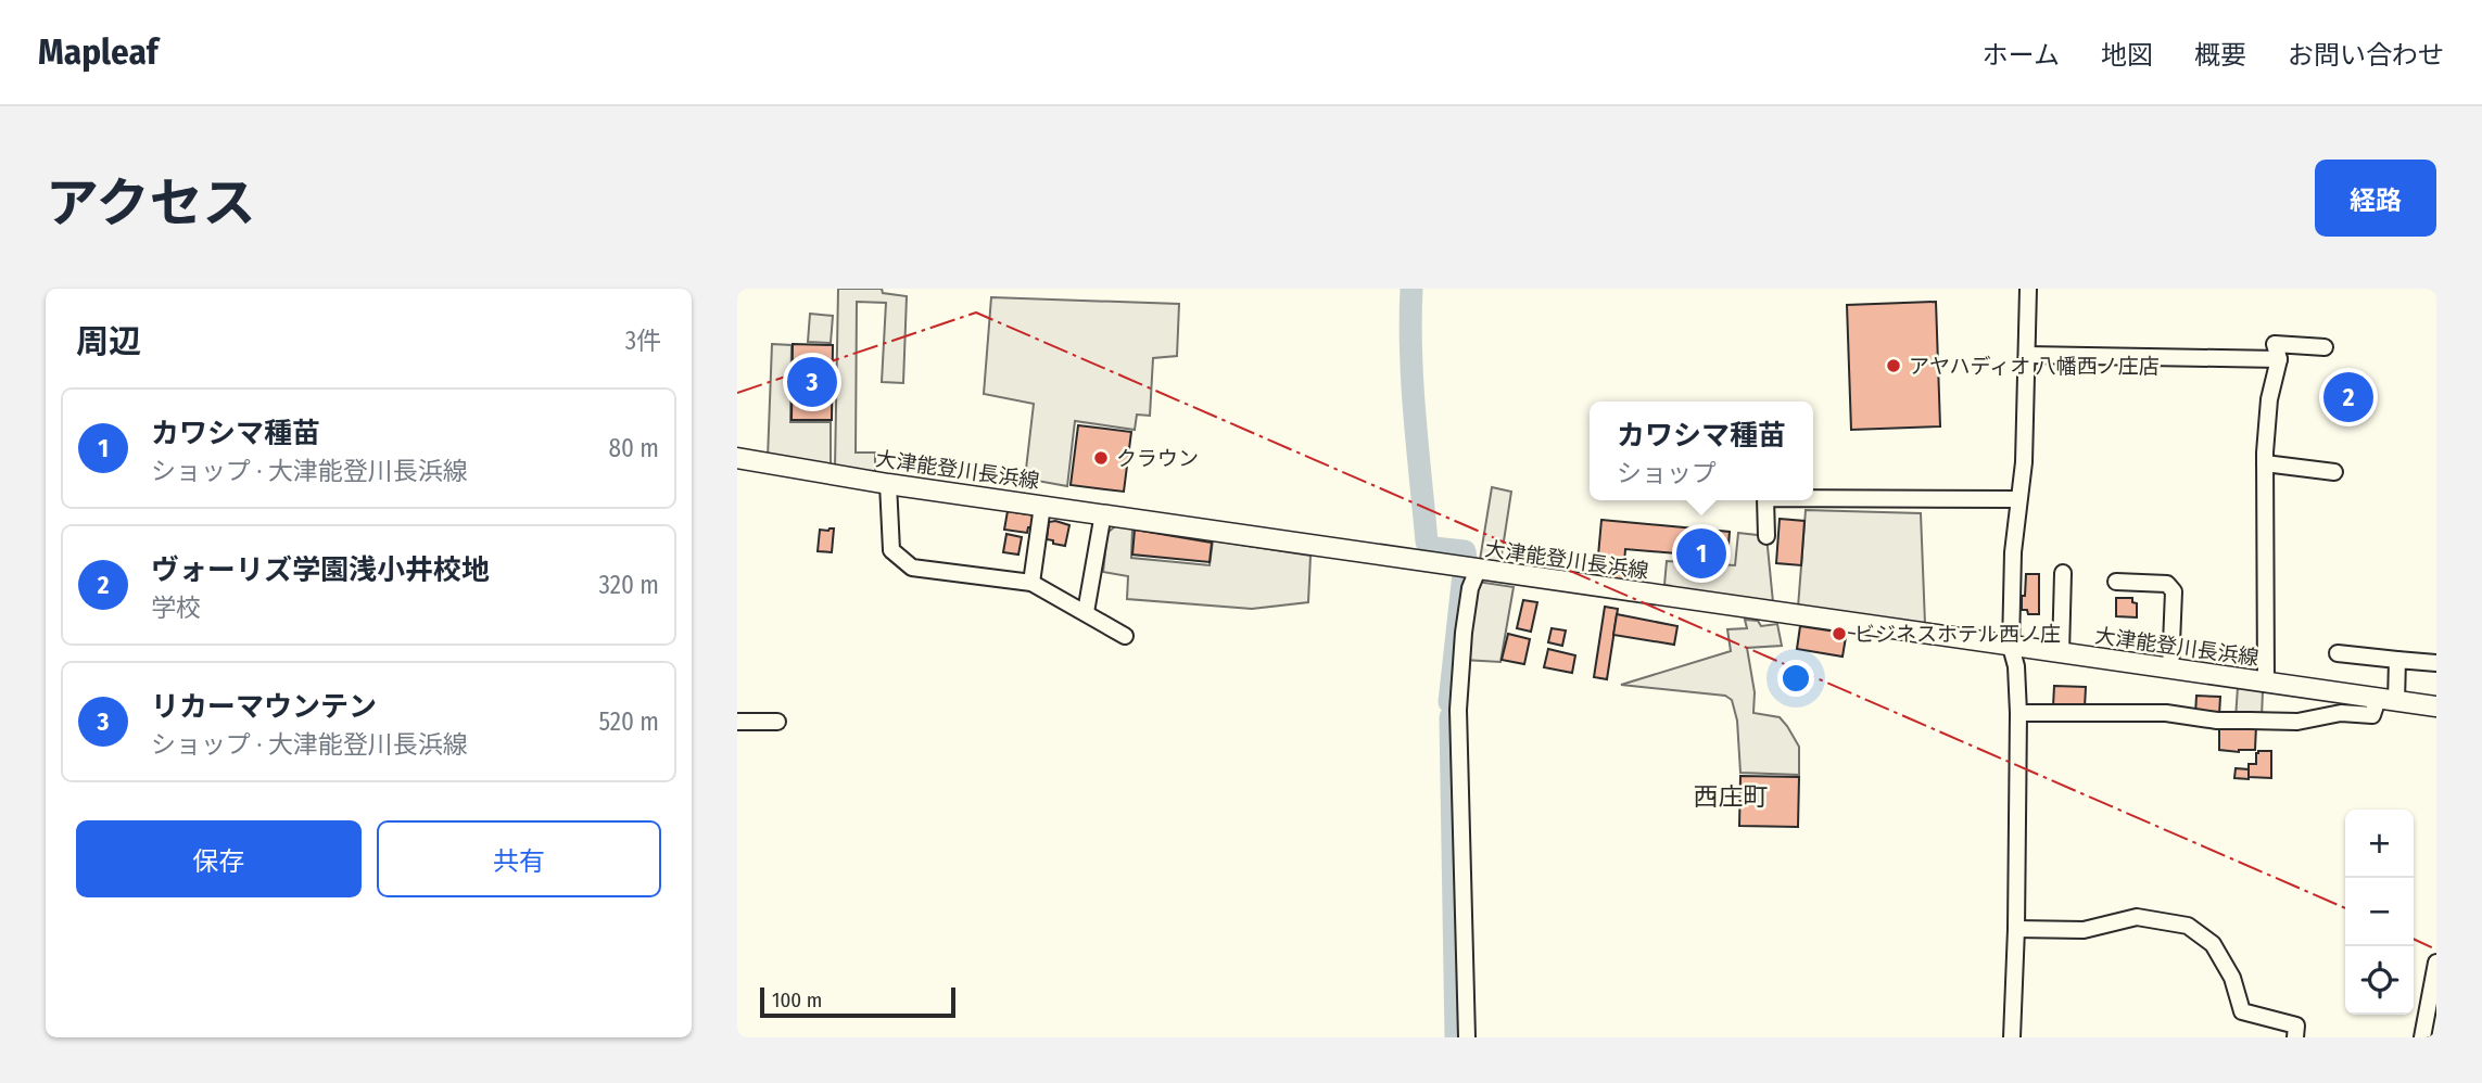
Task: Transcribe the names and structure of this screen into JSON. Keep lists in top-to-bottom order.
{
  "streets": {
    "main road": ["大津能登川長浜線"]
  },
  "districts": ["西庄町"],
  "places": ["アヤハディオ 八幡西ノ庄店", "クラウン", "ビジネスホテル西ノ庄"],
  "scale_bar": "100 m",
  "page": {
    "header": "Mapleaf",
    "nav": [
      "ホーム",
      "地図",
      "概要",
      "お問い合わせ"
    ],
    "title": "アクセス",
    "buttons": [
      "経路",
      ["保存", "共有"]
    ],
    "heading": ["周辺", "3件"],
    "pins": ["3", "2", "1"],
    "list": [
      {
        "mark": "1",
        "name": "カワシマ種苗",
        "note": "ショップ · 大津能登川長浜線",
        "value": "80 m"
      },
      {
        "mark": "2",
        "name": "ヴォーリズ学園浅小井校地",
        "note": "学校",
        "value": "320 m"
      },
      {
        "mark": "3",
        "name": "リカーマウンテン",
        "note": "ショップ · 大津能登川長浜線",
        "value": "520 m"
      }
    ],
    "popup": ["カワシマ種苗", "ショップ"],
    "map_buttons": ["+", "−"],
    "scale": "100 m"
  }
}
